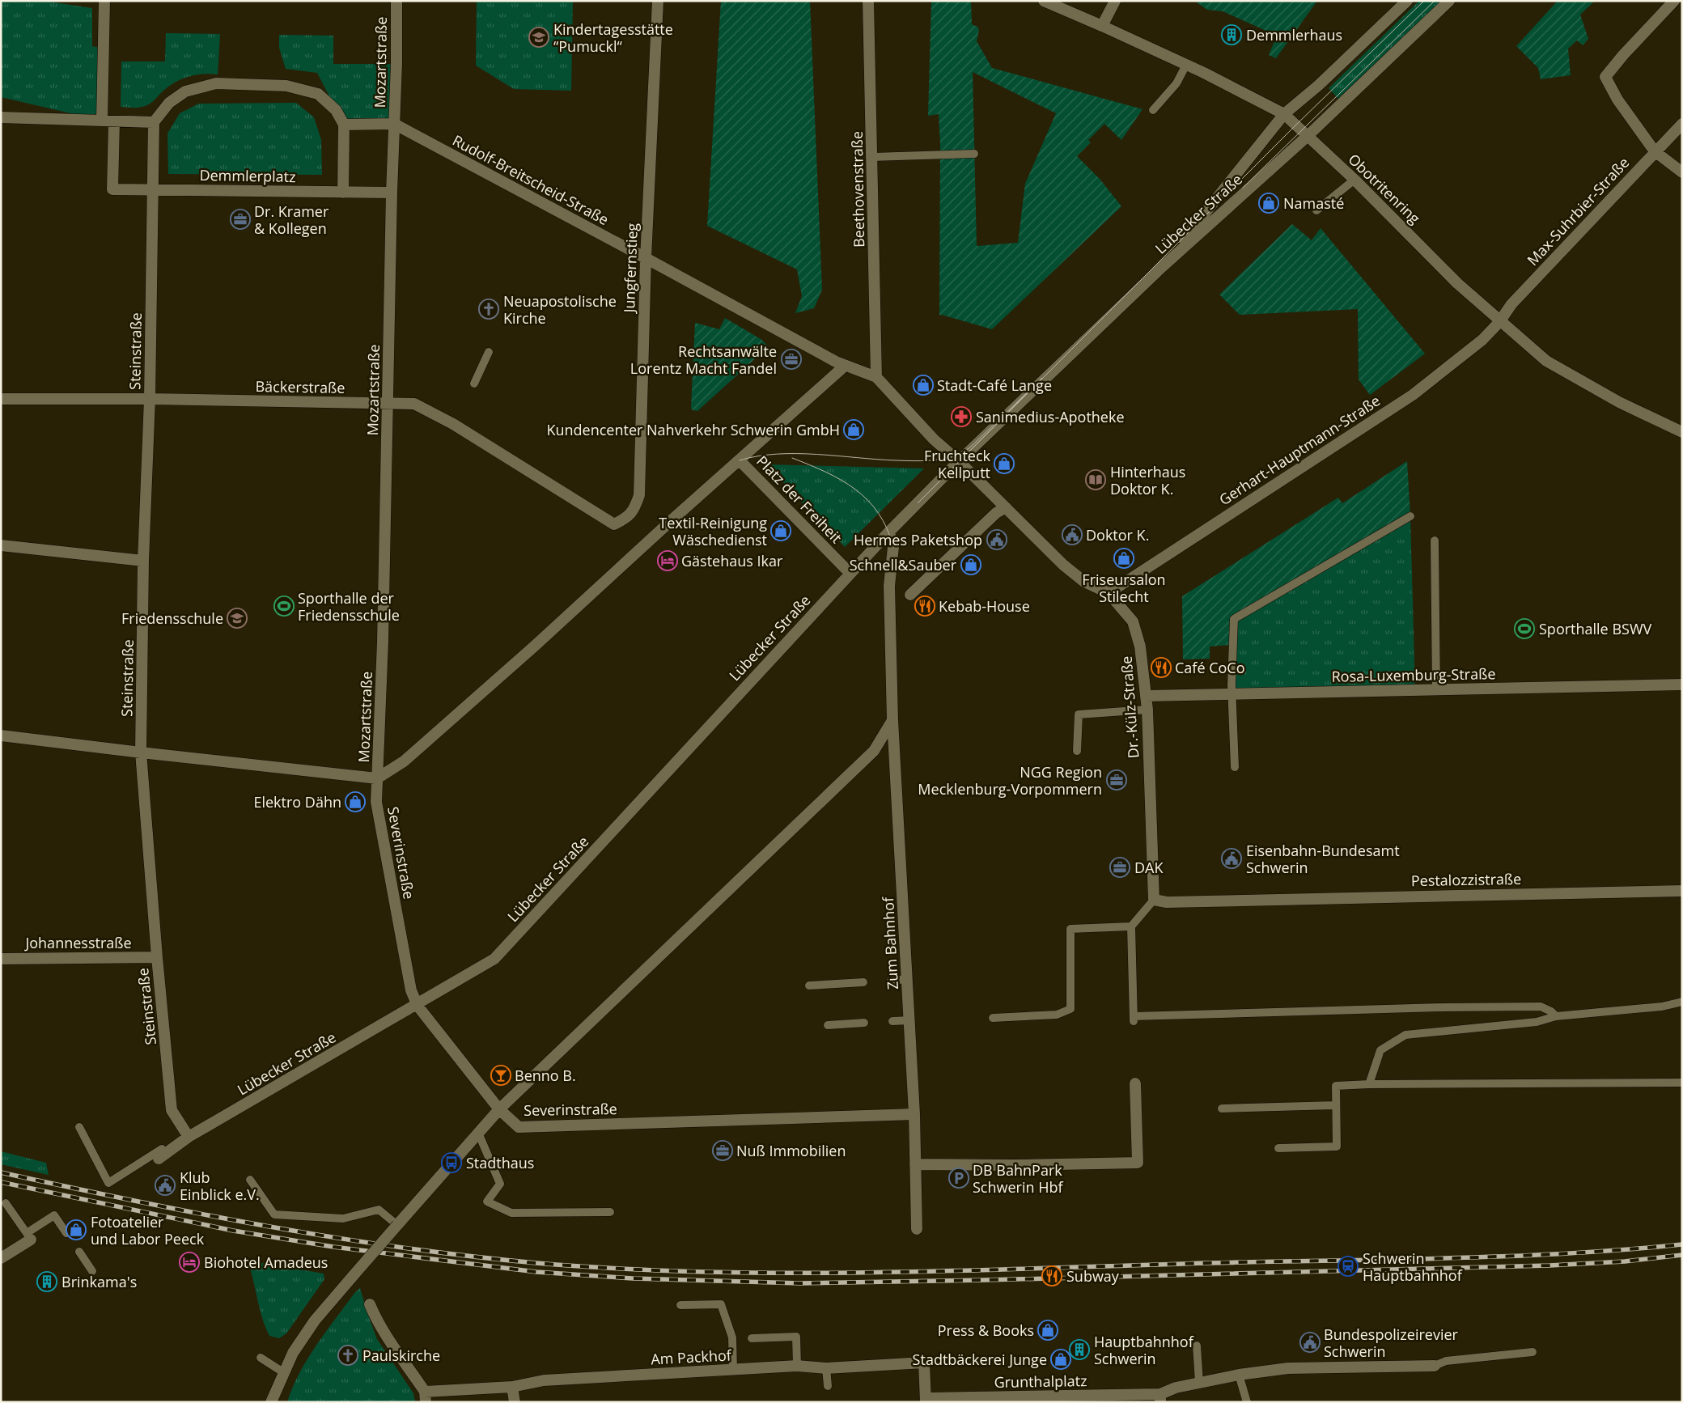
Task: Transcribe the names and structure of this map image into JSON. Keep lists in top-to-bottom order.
{
  "streets": {
    "street": [
      "Mozartstraße",
      "Demmlerplatz",
      "Rudolf-Breitscheid-Straße",
      "Obotritenring",
      "Beethovenstraße",
      "Max-Suhrbier-Straße",
      "Lübecker Straße",
      "Jungfernstieg",
      "Steinstraße",
      "Bäckerstraße",
      "Gerhart-Hauptmann-Straße",
      "Platz der Freiheit",
      "Rosa-Luxemburg-Straße",
      "Dr.-Külz-Straße",
      "Severinstraße",
      "Pestalozzistraße",
      "Johannesstraße",
      "Zum Bahnhof",
      "Am Packhof",
      "Grunthalplatz"
    ]
  },
  "crossings": [
    ["Mozartstraße", "Demmlerplatz"],
    ["Mozartstraße", "Rudolf-Breitscheid-Straße"],
    ["Mozartstraße", "Bäckerstraße"],
    ["Mozartstraße", "Severinstraße"],
    ["Demmlerplatz", "Steinstraße"],
    ["Rudolf-Breitscheid-Straße", "Beethovenstraße"],
    ["Rudolf-Breitscheid-Straße", "Jungfernstieg"],
    ["Rudolf-Breitscheid-Straße", "Platz der Freiheit"],
    ["Obotritenring", "Max-Suhrbier-Straße"],
    ["Obotritenring", "Lübecker Straße"],
    ["Obotritenring", "Gerhart-Hauptmann-Straße"],
    ["Max-Suhrbier-Straße", "Gerhart-Hauptmann-Straße"],
    ["Lübecker Straße", "Steinstraße"],
    ["Lübecker Straße", "Platz der Freiheit"],
    ["Lübecker Straße", "Dr.-Külz-Straße"],
    ["Lübecker Straße", "Severinstraße"],
    ["Lübecker Straße", "Zum Bahnhof"],
    ["Jungfernstieg", "Bäckerstraße"],
    ["Steinstraße", "Bäckerstraße"],
    ["Steinstraße", "Johannesstraße"],
    ["Gerhart-Hauptmann-Straße", "Dr.-Külz-Straße"],
    ["Rosa-Luxemburg-Straße", "Dr.-Külz-Straße"],
    ["Dr.-Külz-Straße", "Pestalozzistraße"],
    ["Severinstraße", "Zum Bahnhof"],
    ["Am Packhof", "Grunthalplatz"]
  ],
  "places": {
    "building": ["Demmlerhaus", "Brinkama's", "Hauptbahnhof Schwerin"],
    "school or university": ["Kindertagesstätte “Pumuckl“", "Friedensschule"],
    "shop": [
      "Namasté",
      "Stadt-Café Lange",
      "Kundencenter Nahverkehr Schwerin GmbH",
      "Fruchteck Kellputt",
      "Textil-Reinigung Wäschedienst",
      "Friseursalon Stilecht",
      "Schnell&Sauber",
      "Elektro Dähn",
      "Fotoatelier und Labor Peeck",
      "Press & Books",
      "Stadtbäckerei Junge"
    ],
    "office": [
      "Dr. Kramer & Kollegen",
      "Rechtsanwälte Lorentz Macht Fandel",
      "NGG Region Mecklenburg-Vorpommern",
      "DAK",
      "Nuß Immobilien"
    ],
    "church": ["Neuapostolische Kirche", "Paulskirche"],
    "pharmacy": ["Sanimedius-Apotheke"],
    "library": ["Hinterhaus Doktor K."],
    "public building": [
      "Doktor K.",
      "Hermes Paketshop",
      "Eisenbahn-Bundesamt Schwerin",
      "Klub Einblick e.V.",
      "Bundespolizeirevier Schwerin"
    ],
    "hotel": ["Gästehaus Ikar", "Biohotel Amadeus"],
    "sports": ["Sporthalle der Friedensschule", "Sporthalle BSWV"],
    "restaurant": ["Kebab-House", "Café CoCo", "Subway"],
    "bar": ["Benno B."],
    "bus stop": ["Stadthaus"],
    "parking": ["DB BahnPark Schwerin Hbf"],
    "station": ["Schwerin Hauptbahnhof"]
  }
}
